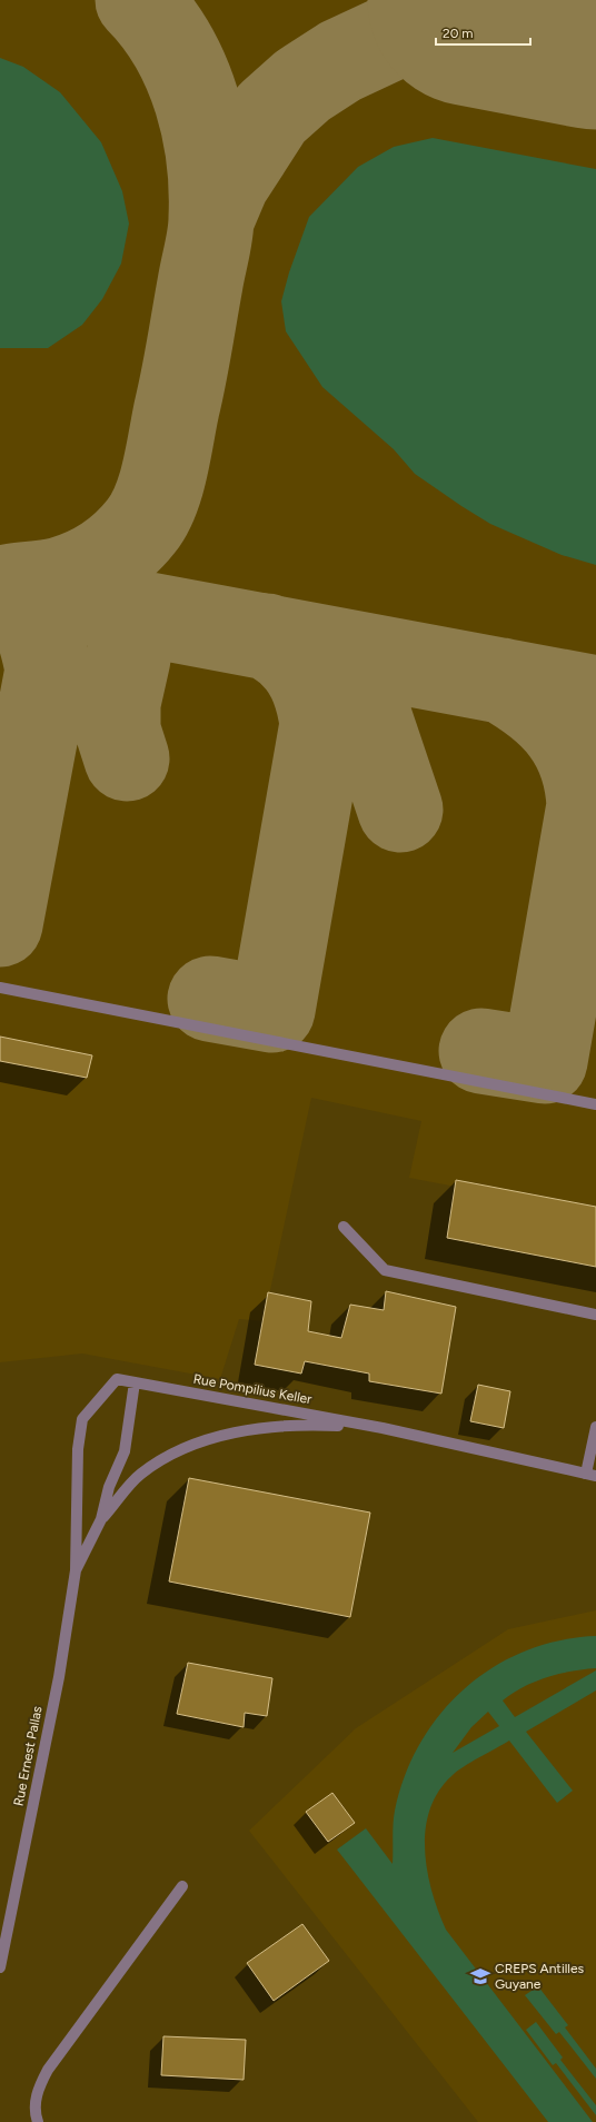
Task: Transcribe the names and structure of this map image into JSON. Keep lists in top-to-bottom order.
{
  "streets": {
    "street": ["Rue Pompilius Keller", "Rue Ernest Pallas"]
  },
  "crossings": [
    ["Rue Pompilius Keller", "Rue Ernest Pallas"]
  ],
  "places": {
    "school or university": ["CREPS Antilles Guyane"]
  },
  "scale_bar": "20 m"
}
